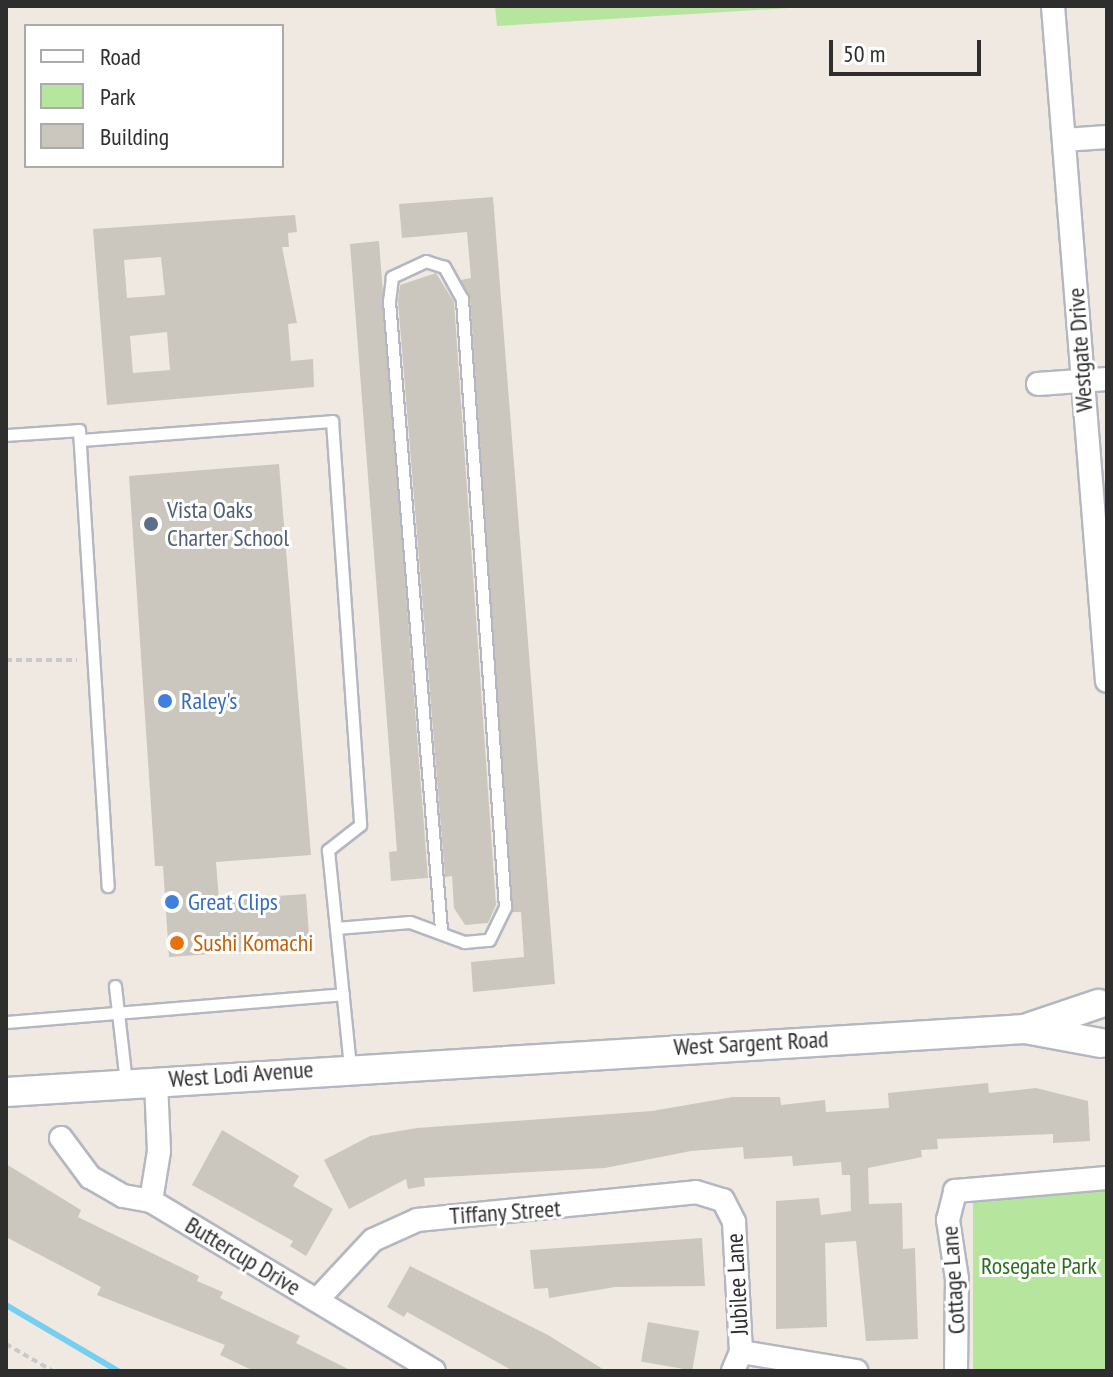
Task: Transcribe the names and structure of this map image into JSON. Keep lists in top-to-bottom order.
{
  "streets": {
    "street": [
      "Westgate Drive",
      "West Sargent Road",
      "West Lodi Avenue",
      "Tiffany Street",
      "Buttercup Drive",
      "Cottage Lane",
      "Jubilee Lane"
    ]
  },
  "crossings": [
    ["West Sargent Road", "West Lodi Avenue"],
    ["Tiffany Street", "Buttercup Drive"],
    ["Tiffany Street", "Jubilee Lane"]
  ],
  "parks": ["Rosegate Park"],
  "places": [
    "Vista Oaks Charter School",
    "Raley's",
    "Great Clips",
    "Sushi Komachi"
  ],
  "legend": ["Road", "Park", "Building"],
  "scale_bar": "50 m"
}
